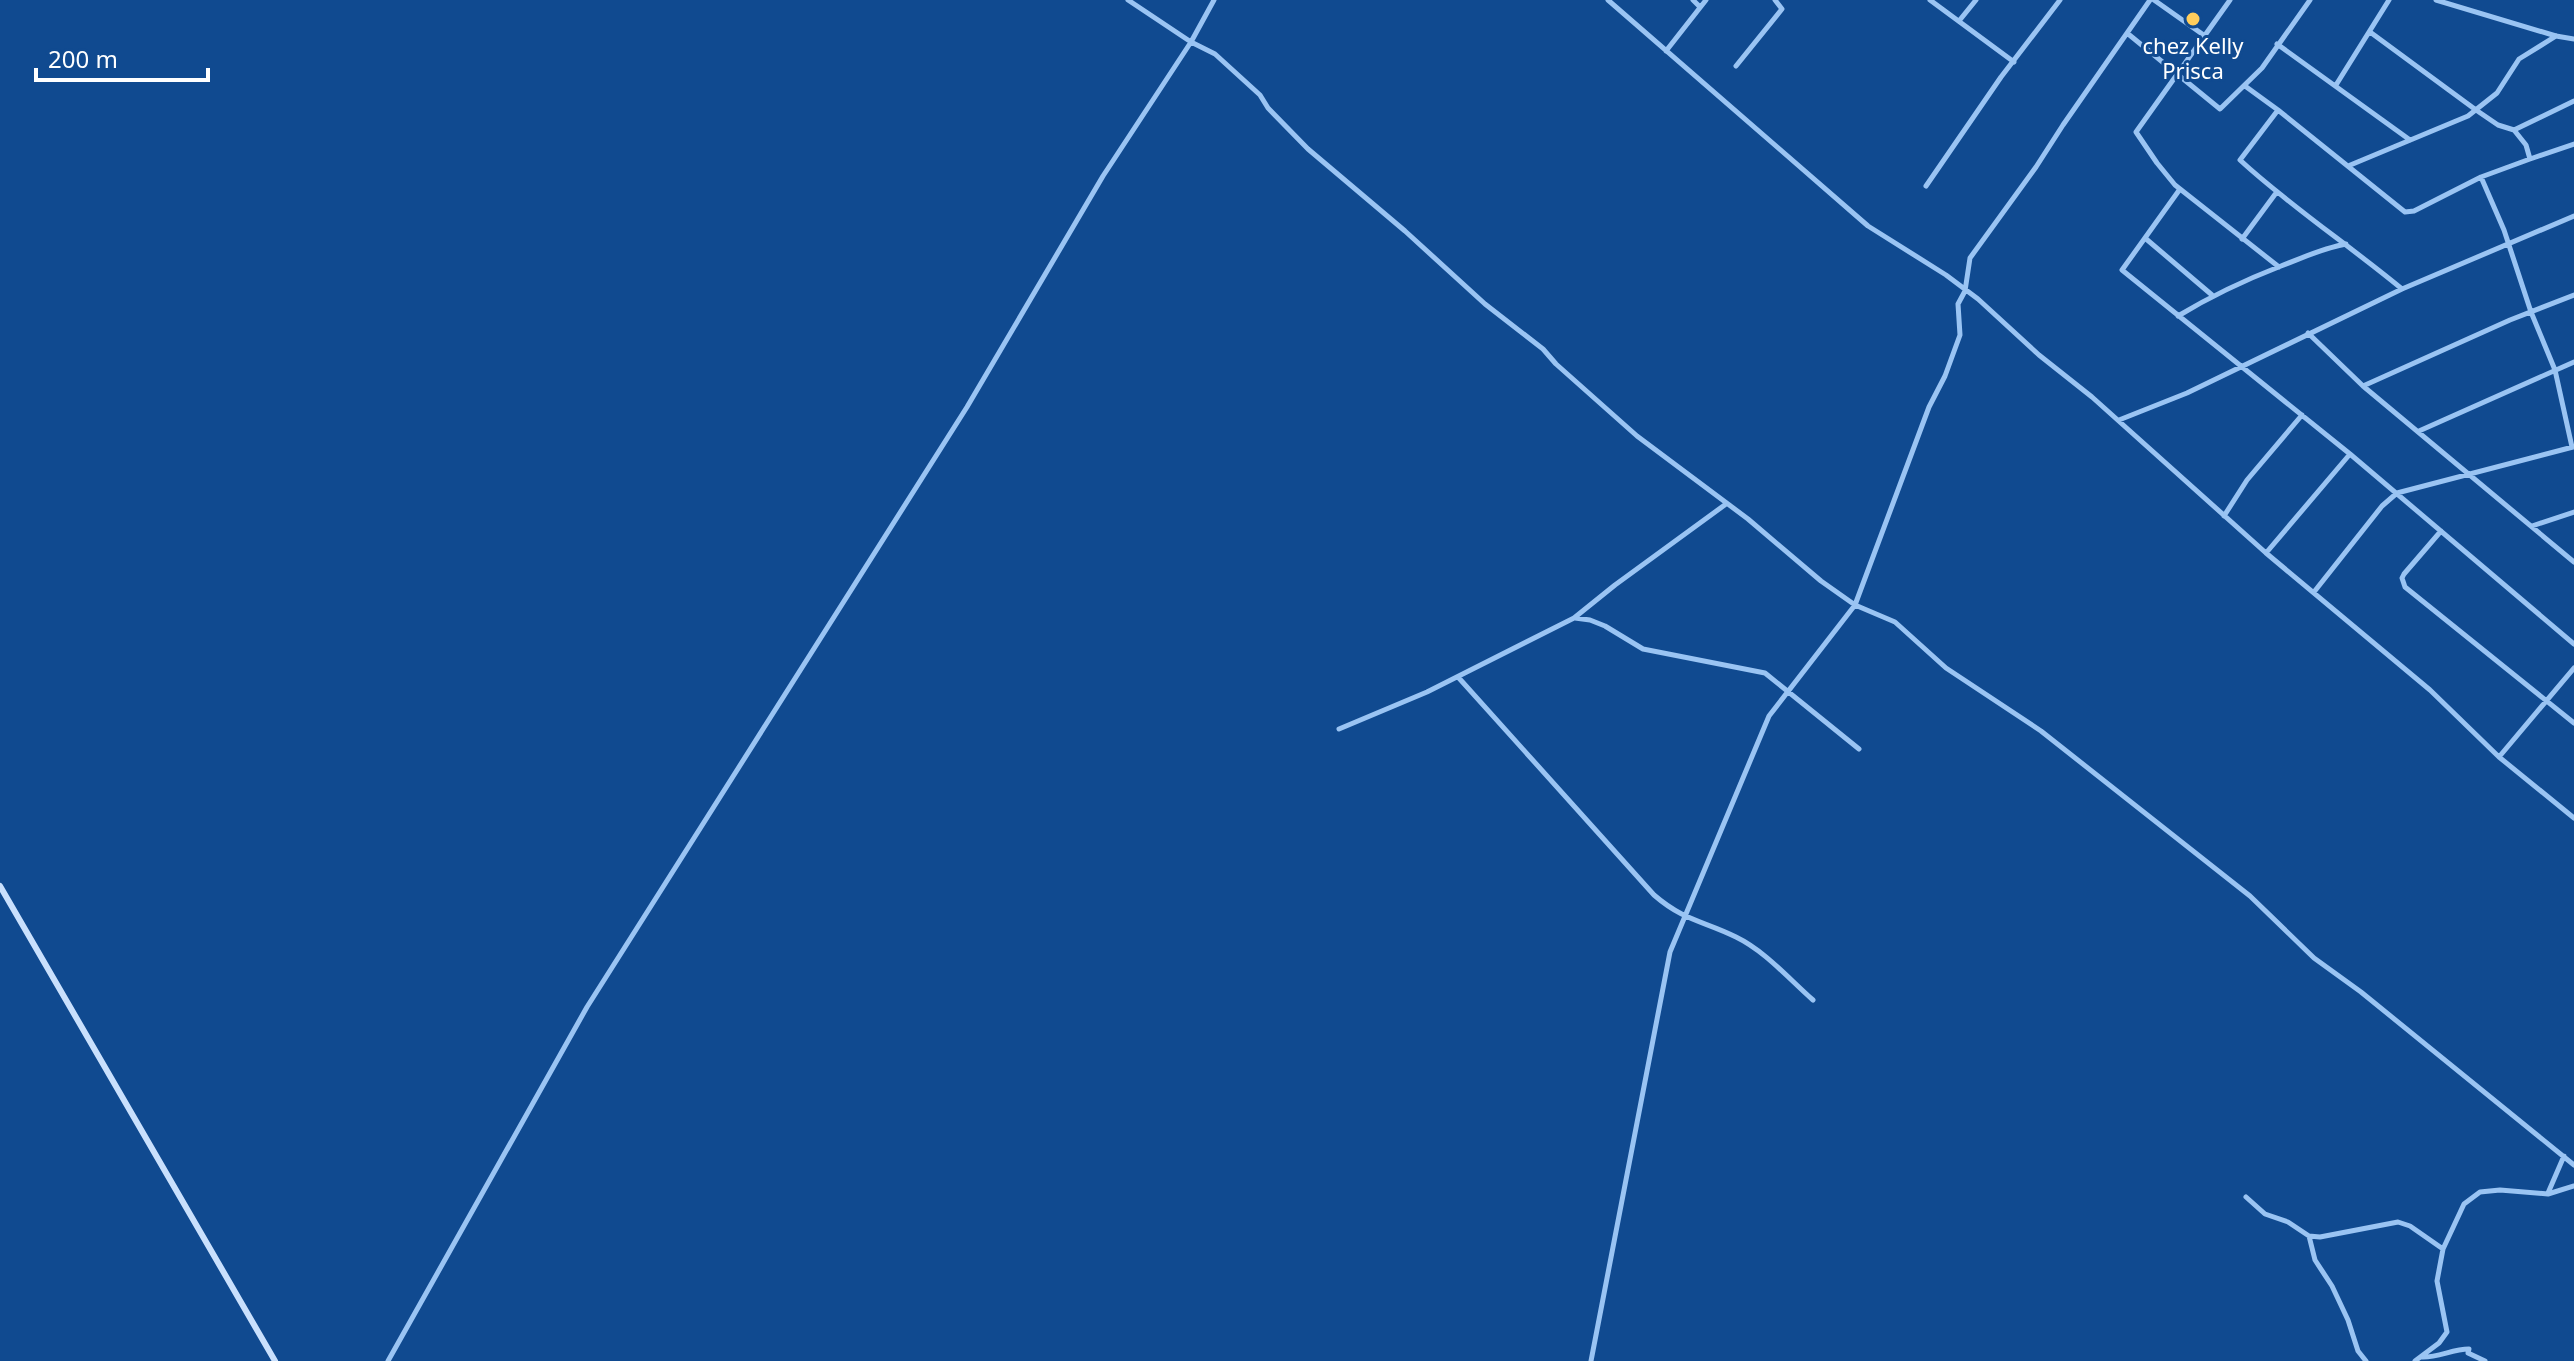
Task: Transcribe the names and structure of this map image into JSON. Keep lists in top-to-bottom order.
{
  "places": ["chez Kelly Prisca"],
  "scale_bar": "200 m"
}
